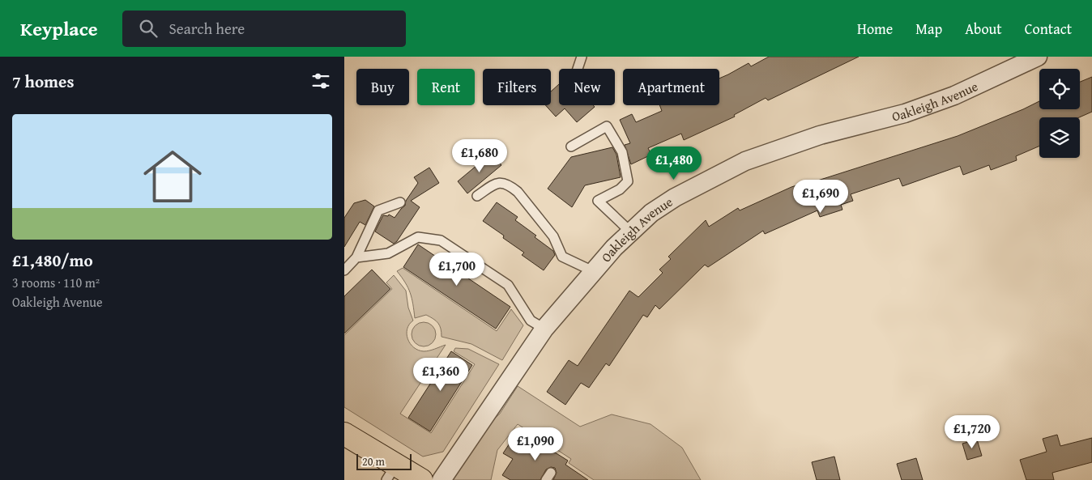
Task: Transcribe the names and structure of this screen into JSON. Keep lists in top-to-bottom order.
{
  "streets": {
    "street": ["Oakleigh Avenue"]
  },
  "scale_bar": "20 m",
  "page": {
    "header": "Keyplace",
    "search": "Search here",
    "nav": [
      "Home",
      "Map",
      "About",
      "Contact"
    ],
    "heading": "7 homes",
    "chip": [
      "Buy",
      "Rent",
      "Filters",
      "New",
      "Apartment"
    ],
    "list": [
      {
        "name": "£1,480/mo",
        "note": "3 rooms · 110 m² · Oakleigh Avenue"
      }
    ],
    "price": [
      "£1,680",
      "£1,480",
      "£1,690",
      "£1,700",
      "£1,360",
      "£1,720",
      "£1,090"
    ],
    "scale": "20 m"
  }
}
